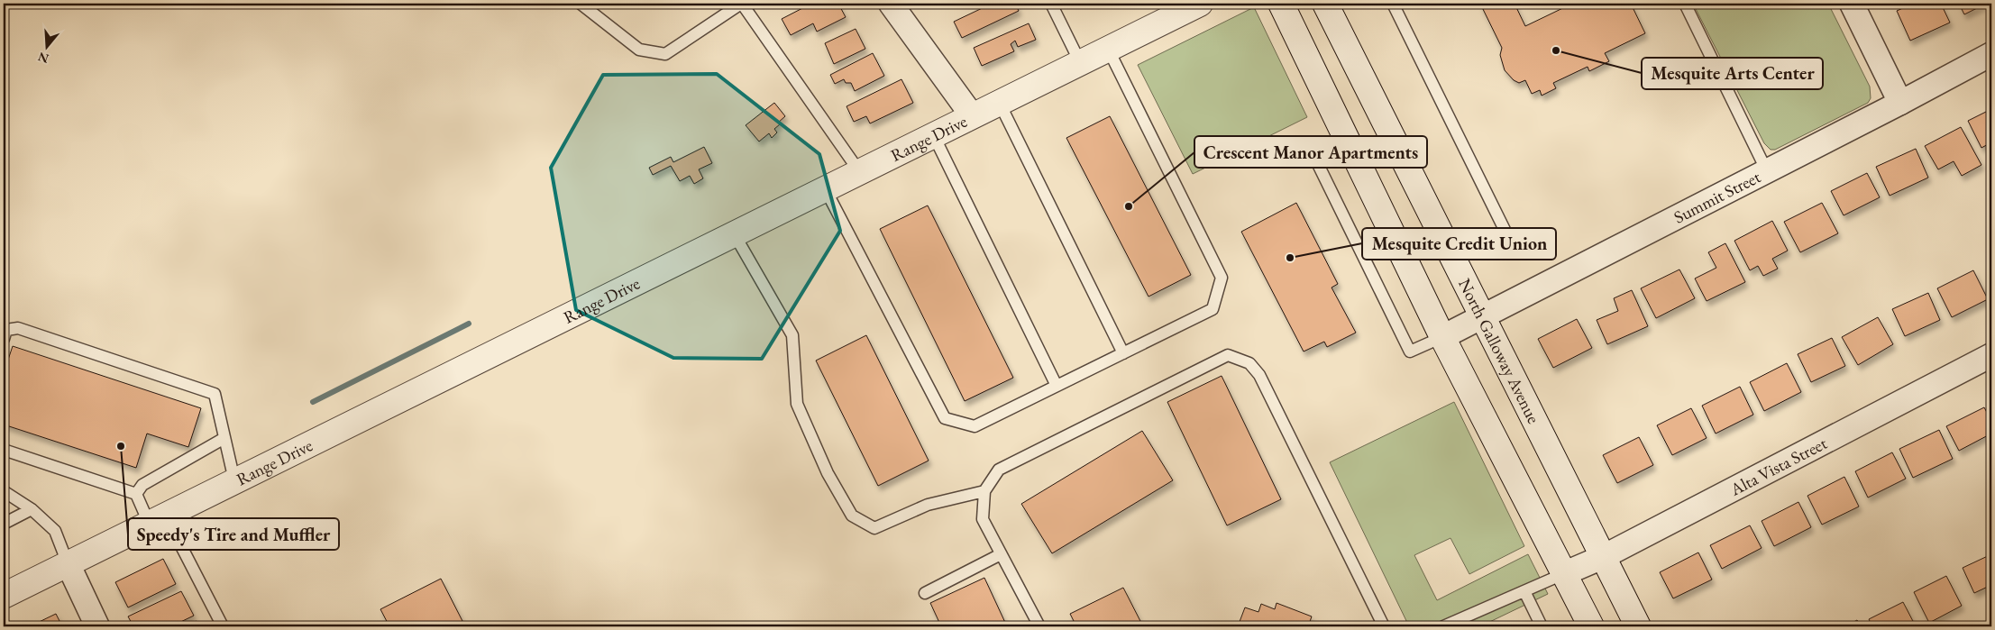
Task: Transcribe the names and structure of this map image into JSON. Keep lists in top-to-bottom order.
{
  "streets": {
    "main road": ["Range Drive", "North Galloway Avenue"],
    "street": ["Summit Street", "Alta Vista Street"]
  },
  "crossings": [
    ["Summit Street", "North Galloway Avenue"],
    ["North Galloway Avenue", "Alta Vista Street"]
  ],
  "places": [
    "Mesquite Arts Center",
    "Crescent Manor Apartments",
    "Mesquite Credit Union",
    "Speedy's Tire and Muffler"
  ],
  "north": "bottom"
}
